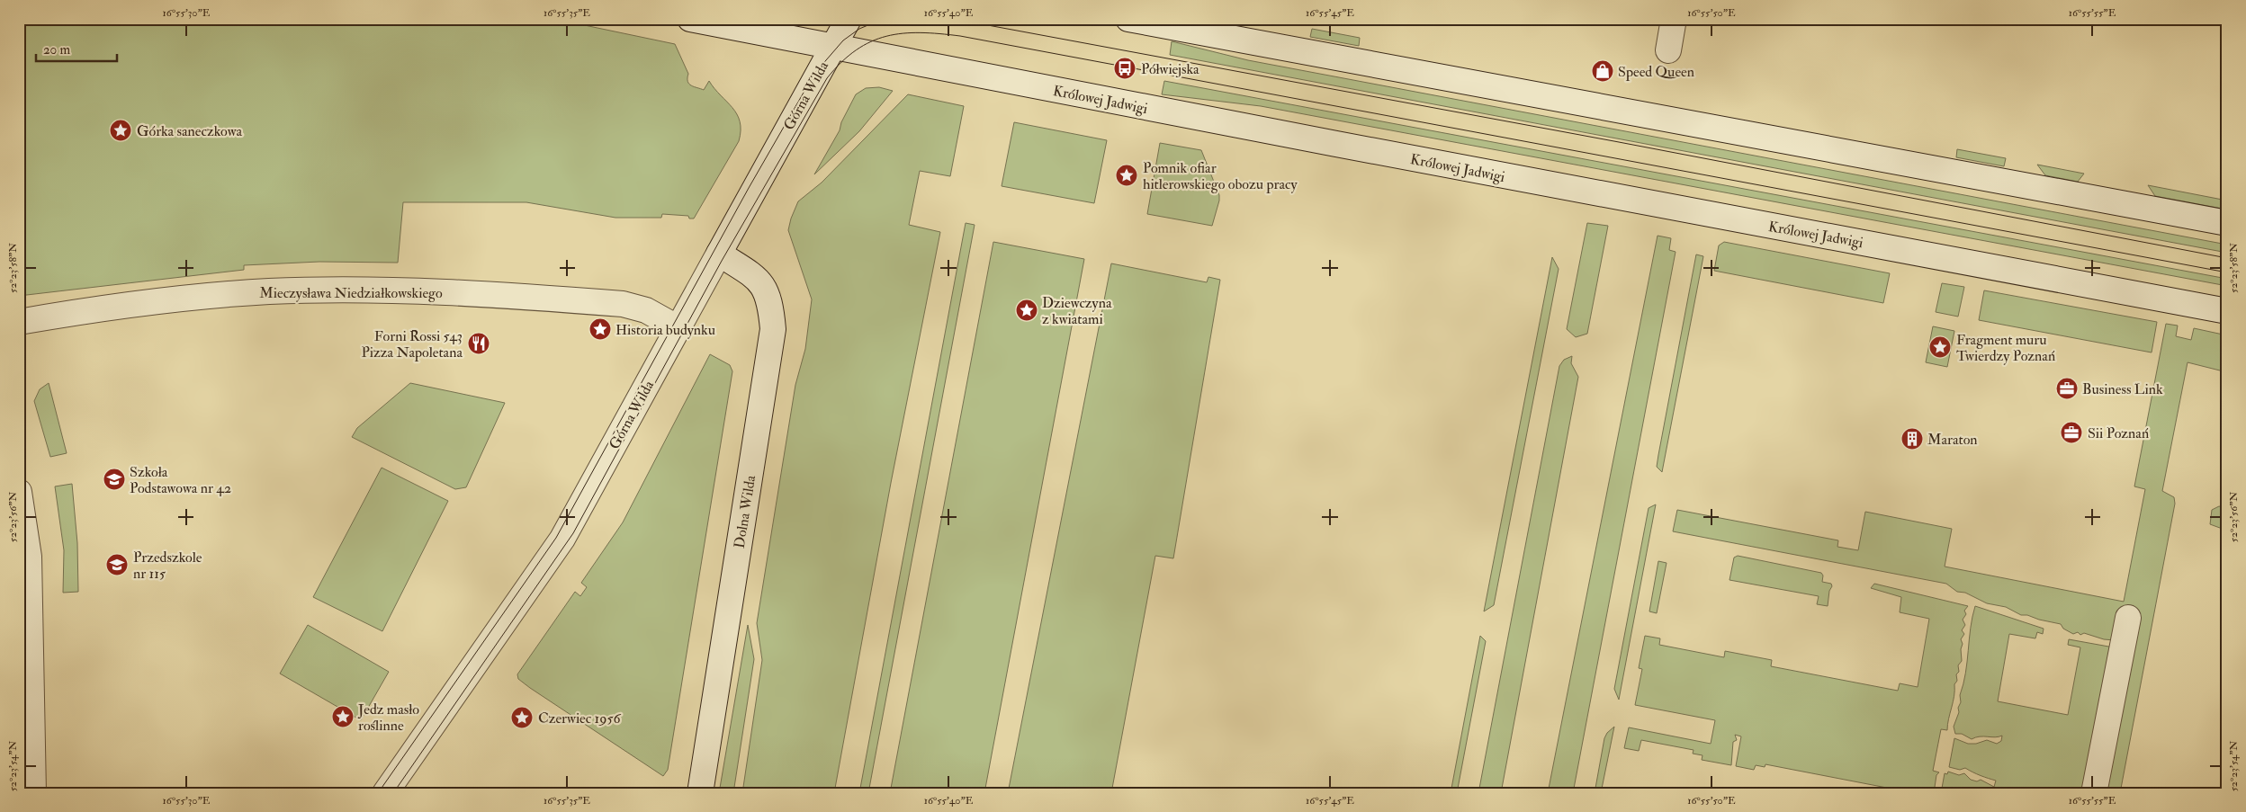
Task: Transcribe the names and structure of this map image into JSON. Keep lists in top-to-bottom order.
{
  "streets": {
    "street": [
      "Górna Wilda",
      "Królowej Jadwigi",
      "Mieczysława Niedziałkowskiego",
      "Dolna Wilda"
    ]
  },
  "crossings": [
    ["Górna Wilda", "Królowej Jadwigi"],
    ["Górna Wilda", "Mieczysława Niedziałkowskiego"],
    ["Górna Wilda", "Dolna Wilda"]
  ],
  "places": {
    "bus stop": ["Półwiejska"],
    "shop": ["Speed Queen"],
    "place": [
      "Górka saneczkowa",
      "Pomnik ofiar hitlerowskiego obozu pracy",
      "Dziewczyna z kwiatami",
      "Historia budynku",
      "Fragment muru Twierdzy Poznań",
      "Jedz masło roślinne",
      "Czerwiec 1956"
    ],
    "restaurant": ["Forni Rossi 543 Pizza Napoletana"],
    "office": ["Business Link", "Sii Poznań"],
    "building": ["Maraton"],
    "school or university": ["Szkoła Podstawowa nr 42", "Przedszkole nr 115"]
  },
  "scale_bar": "20 m",
  "coordinates": [
    "16°55'30\"E",
    "16°55'35\"E",
    "16°55'40\"E",
    "16°55'45\"E",
    "16°55'50\"E",
    "16°55'55\"E",
    "52°23'58\"N",
    "52°23'56\"N",
    "52°23'54\"N"
  ]
}
